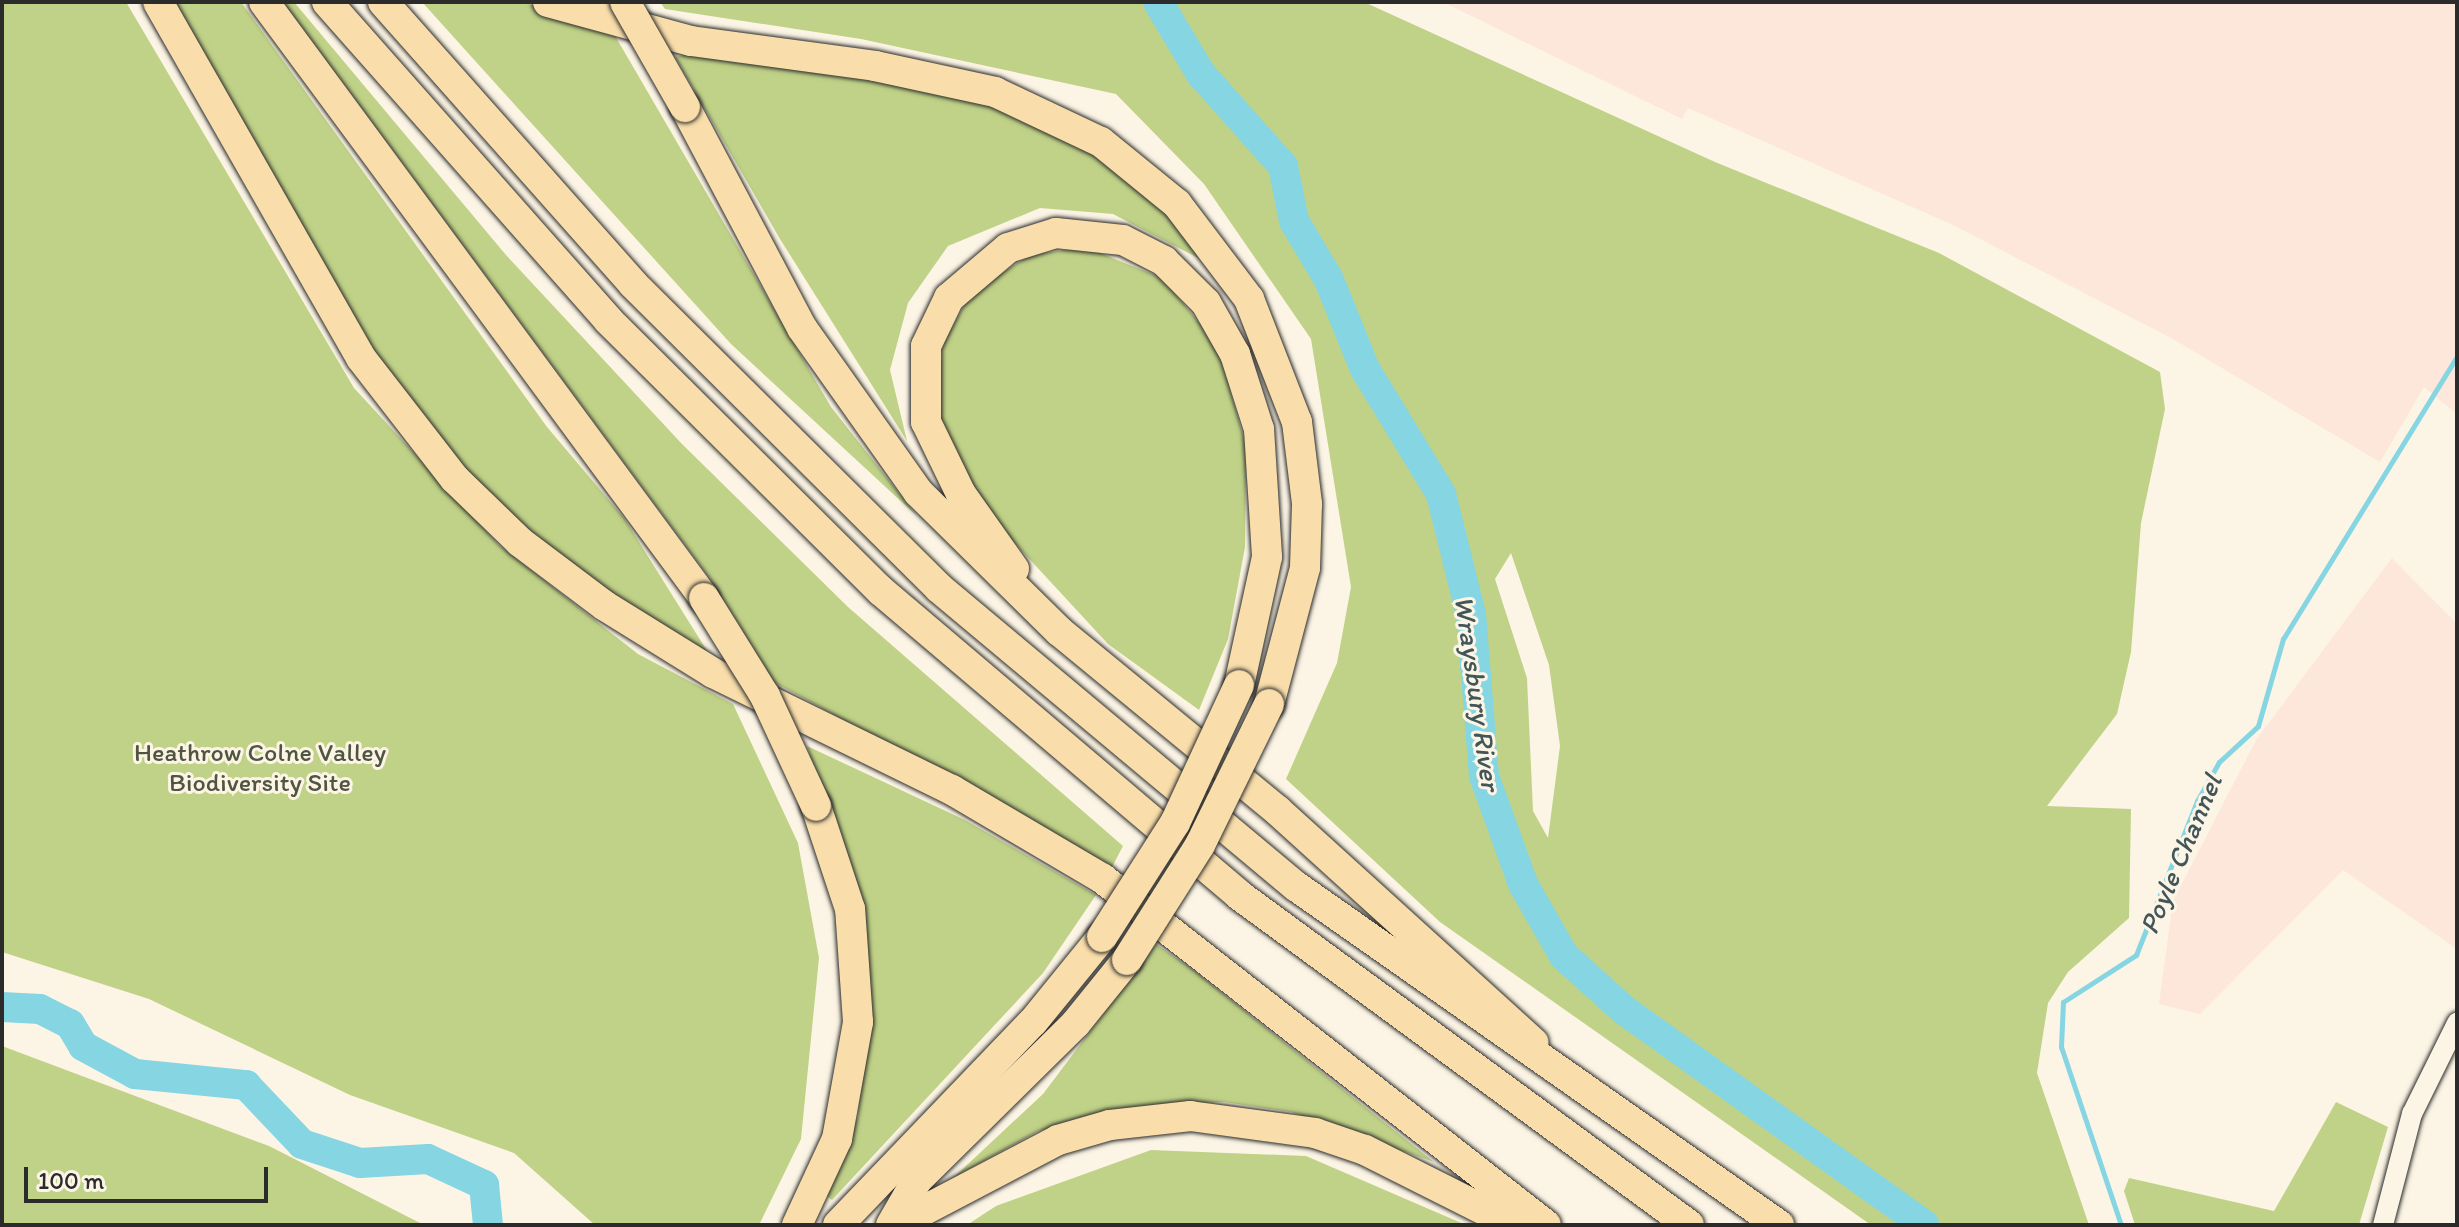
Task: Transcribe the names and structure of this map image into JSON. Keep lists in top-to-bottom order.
{
  "water": ["Wraysbury River", "Poyle Channel"],
  "parks": ["Heathrow Colne Valley Biodiversity Site"],
  "scale_bar": "100 m"
}
